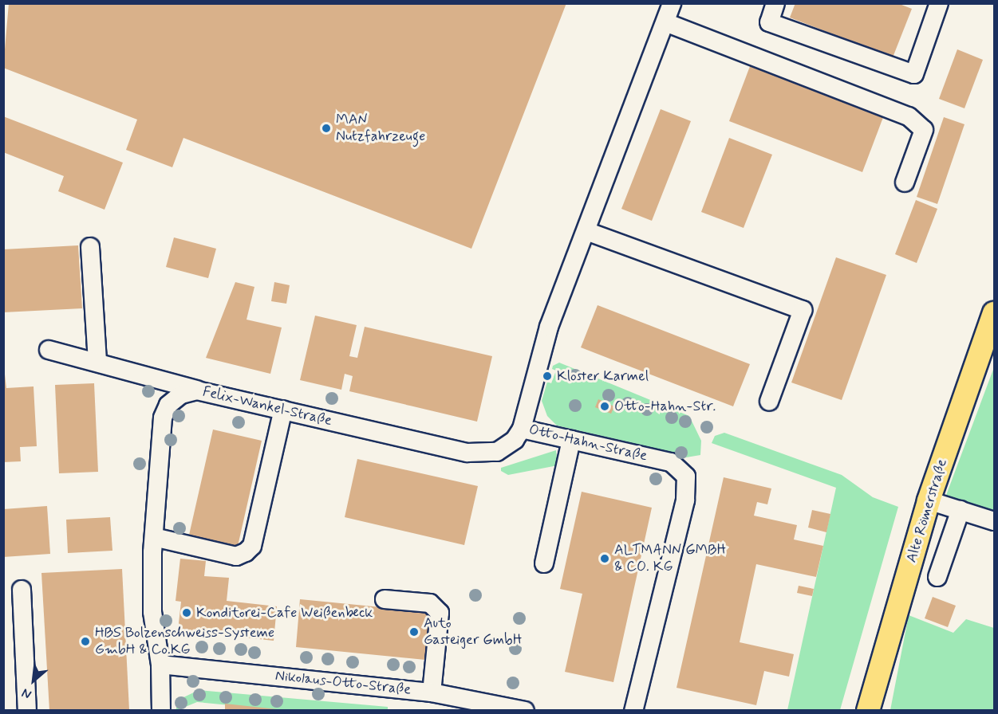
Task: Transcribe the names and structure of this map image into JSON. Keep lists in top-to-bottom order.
{
  "streets": {
    "main road": ["Alte Römerstraße"],
    "street": ["Felix-Wankel-Straße", "Otto-Hahn-Straße", "Nikolaus-Otto-Straße"]
  },
  "crossings": [
    ["Felix-Wankel-Straße", "Otto-Hahn-Straße"],
    ["Felix-Wankel-Straße", "Nikolaus-Otto-Straße"]
  ],
  "places": [
    "MAN Nutzfahrzeuge",
    "Kloster Karmel",
    "Otto-Hahn-Str.",
    "ALTMANN GMBH & CO. KG",
    "Konditorei-Cafe Weißenbeck",
    "Auto Gasteiger GmbH",
    "HBS Bolzenschweiss-Systeme GmbH & Co.KG"
  ],
  "north": "bottom left"
}
